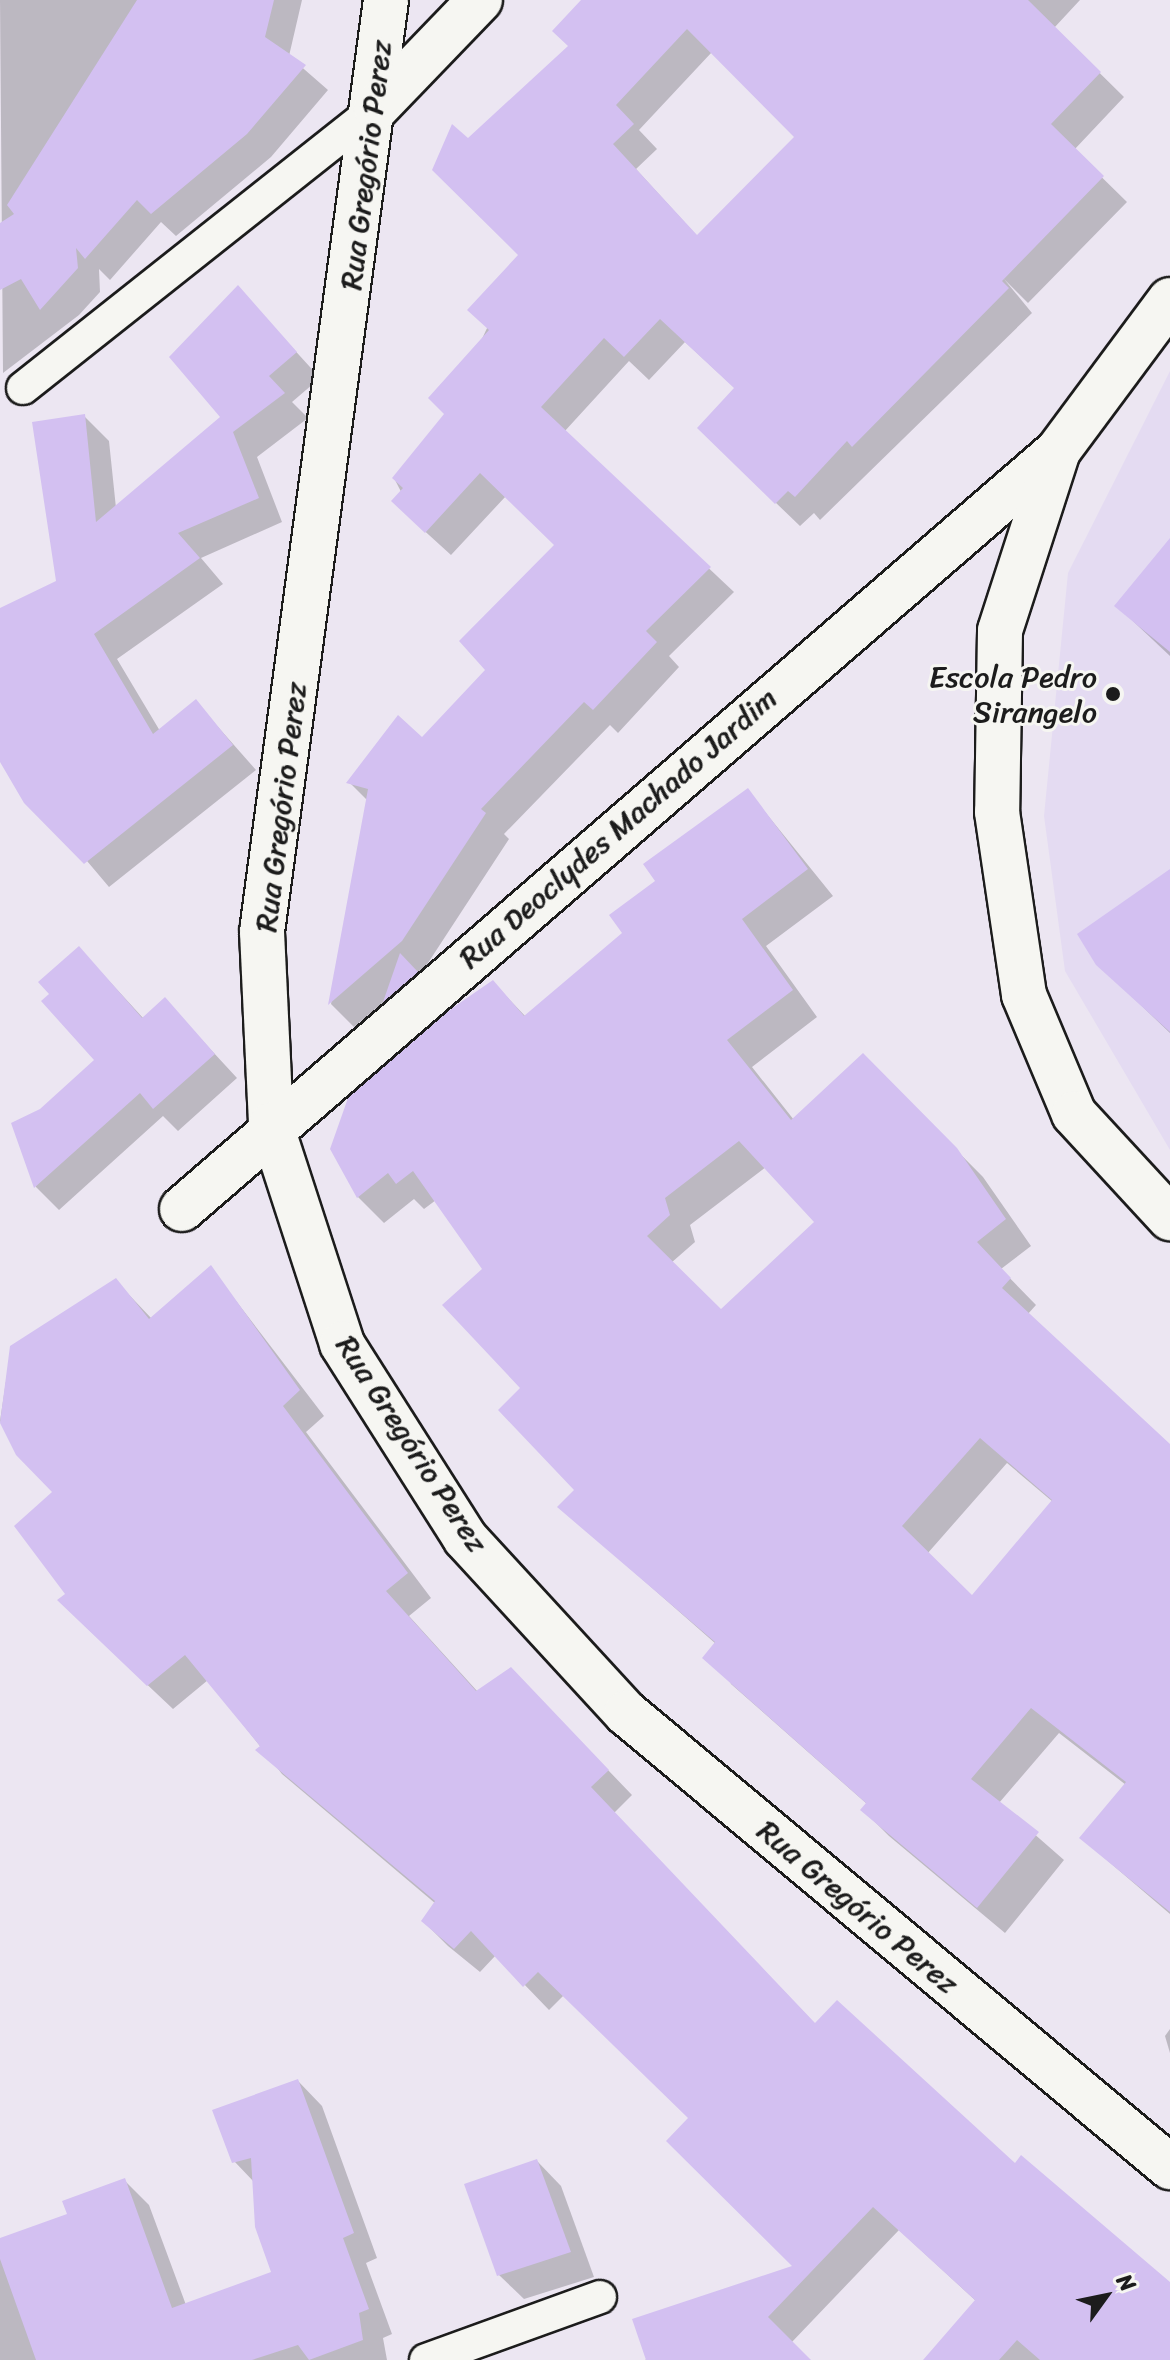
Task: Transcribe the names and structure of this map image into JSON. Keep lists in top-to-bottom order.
{
  "streets": {
    "street": ["Rua Gregório Perez", "Rua Deoclydes Machado Jardim"]
  },
  "crossings": [
    ["Rua Gregório Perez", "Rua Deoclydes Machado Jardim"]
  ],
  "places": ["Escola Pedro Sirangelo"],
  "north": "top right"
}
